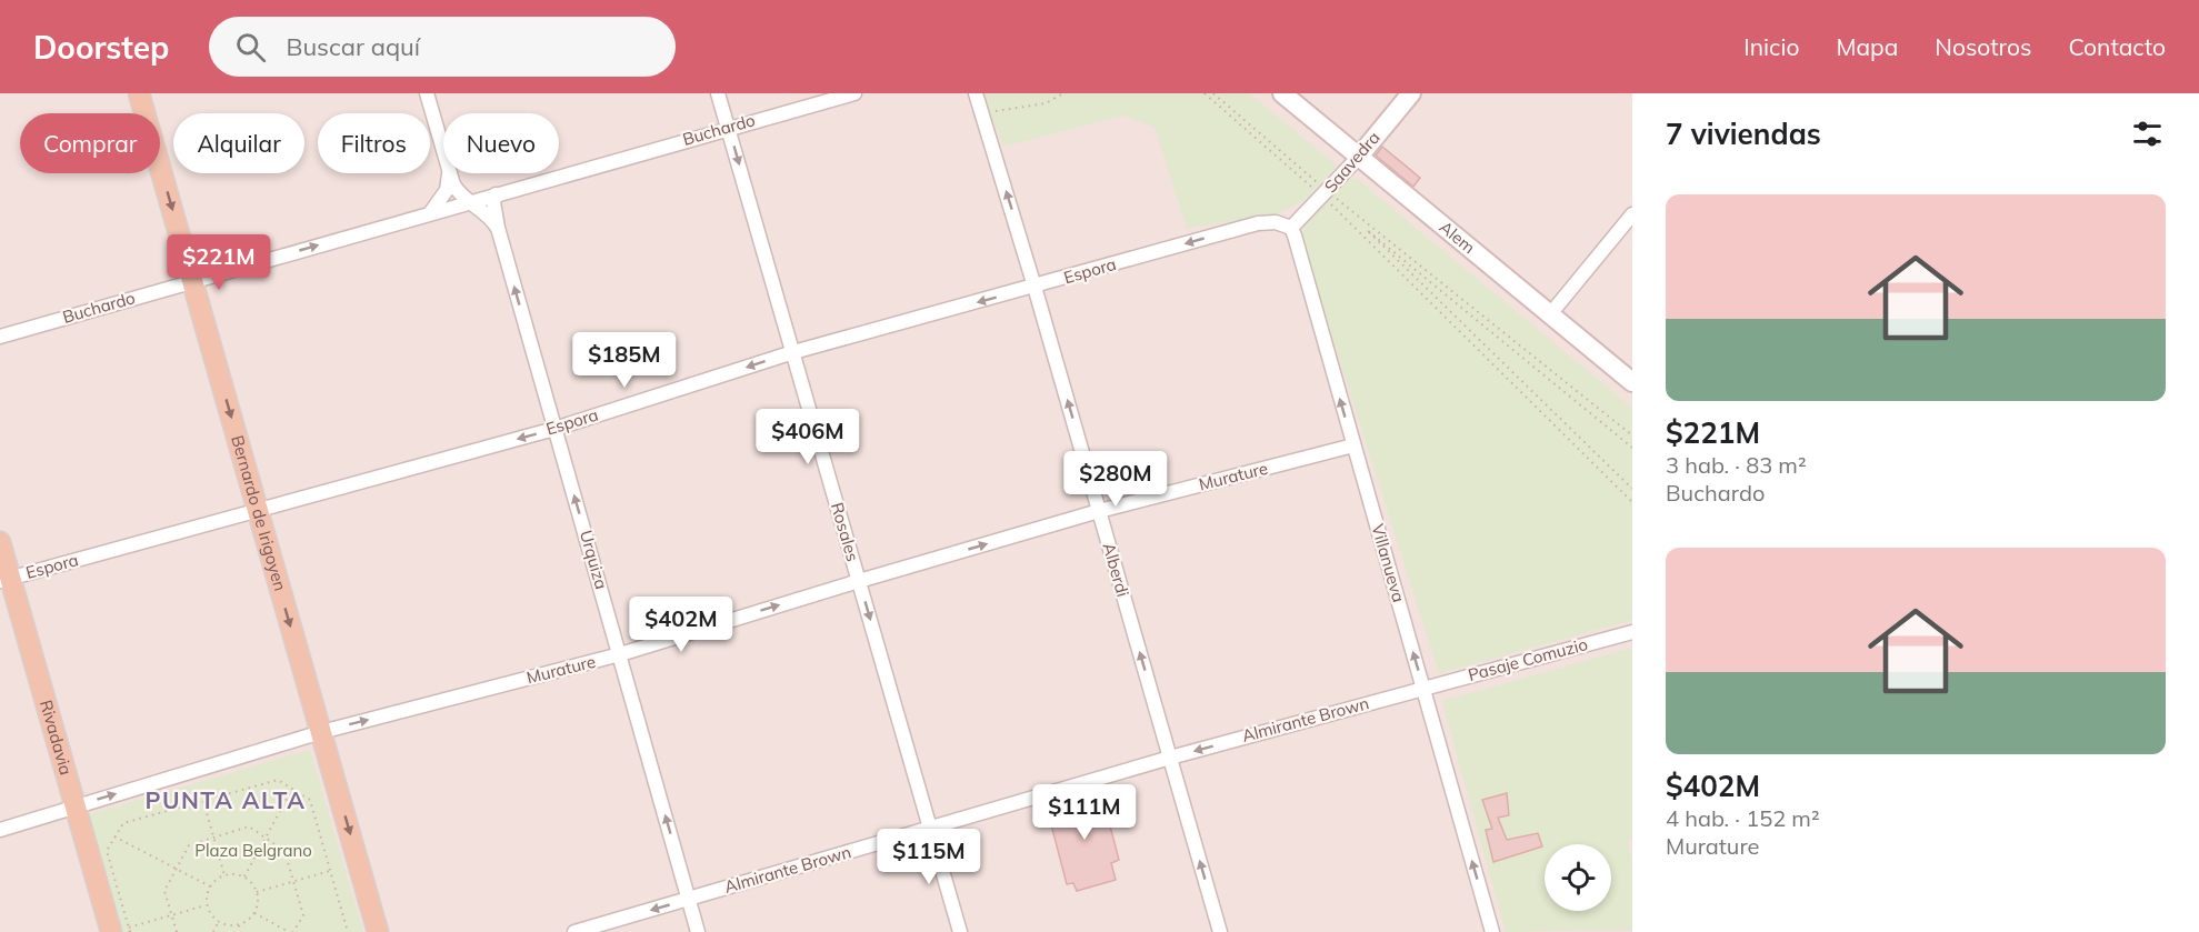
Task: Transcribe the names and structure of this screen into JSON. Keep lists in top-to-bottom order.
{
  "streets": {
    "main road": [
      "Saavedra",
      "Alem",
      "Bernardo de Irigoyen",
      "Rivadavia"
    ],
    "street": [
      "Buchardo",
      "Espora",
      "Murature",
      "Rosales",
      "Urquiza",
      "Villanueva",
      "Alberdi",
      "Pasaje Comuzio",
      "Almirante Brown"
    ]
  },
  "crossings": [
    ["Buchardo", "Bernardo de Irigoyen"],
    ["Buchardo", "Rosales"],
    ["Buchardo", "Urquiza"],
    ["Saavedra", "Alem"],
    ["Saavedra", "Espora"],
    ["Saavedra", "Villanueva"],
    ["Espora", "Bernardo de Irigoyen"],
    ["Espora", "Rosales"],
    ["Espora", "Urquiza"],
    ["Espora", "Villanueva"],
    ["Espora", "Alberdi"],
    ["Espora", "Rivadavia"],
    ["Murature", "Bernardo de Irigoyen"],
    ["Murature", "Rosales"],
    ["Murature", "Urquiza"],
    ["Murature", "Villanueva"],
    ["Murature", "Alberdi"],
    ["Murature", "Rivadavia"],
    ["Rosales", "Almirante Brown"],
    ["Urquiza", "Almirante Brown"],
    ["Villanueva", "Pasaje Comuzio"],
    ["Villanueva", "Almirante Brown"],
    ["Alberdi", "Almirante Brown"],
    ["Pasaje Comuzio", "Almirante Brown"]
  ],
  "one_way": [
    "Espora",
    "Murature",
    "Bernardo de Irigoyen",
    "Rosales",
    "Urquiza",
    "Villanueva",
    "Alberdi",
    "Almirante Brown"
  ],
  "districts": ["PUNTA ALTA"],
  "parks": ["Plaza Belgrano"],
  "page": {
    "header": "Doorstep",
    "search": "Buscar aquí",
    "nav": [
      "Inicio",
      "Mapa",
      "Nosotros",
      "Contacto"
    ],
    "heading": "7 viviendas",
    "chip": [
      "Comprar",
      "Alquilar",
      "Filtros",
      "Nuevo"
    ],
    "list": [
      {
        "name": "$221M",
        "note": "3 hab. · 83 m² · Buchardo"
      },
      {
        "name": "$402M",
        "note": "4 hab. · 152 m² · Murature"
      }
    ],
    "price": [
      "$221M",
      "$185M",
      "$406M",
      "$280M",
      "$402M",
      "$111M",
      "$115M"
    ]
  }
}
